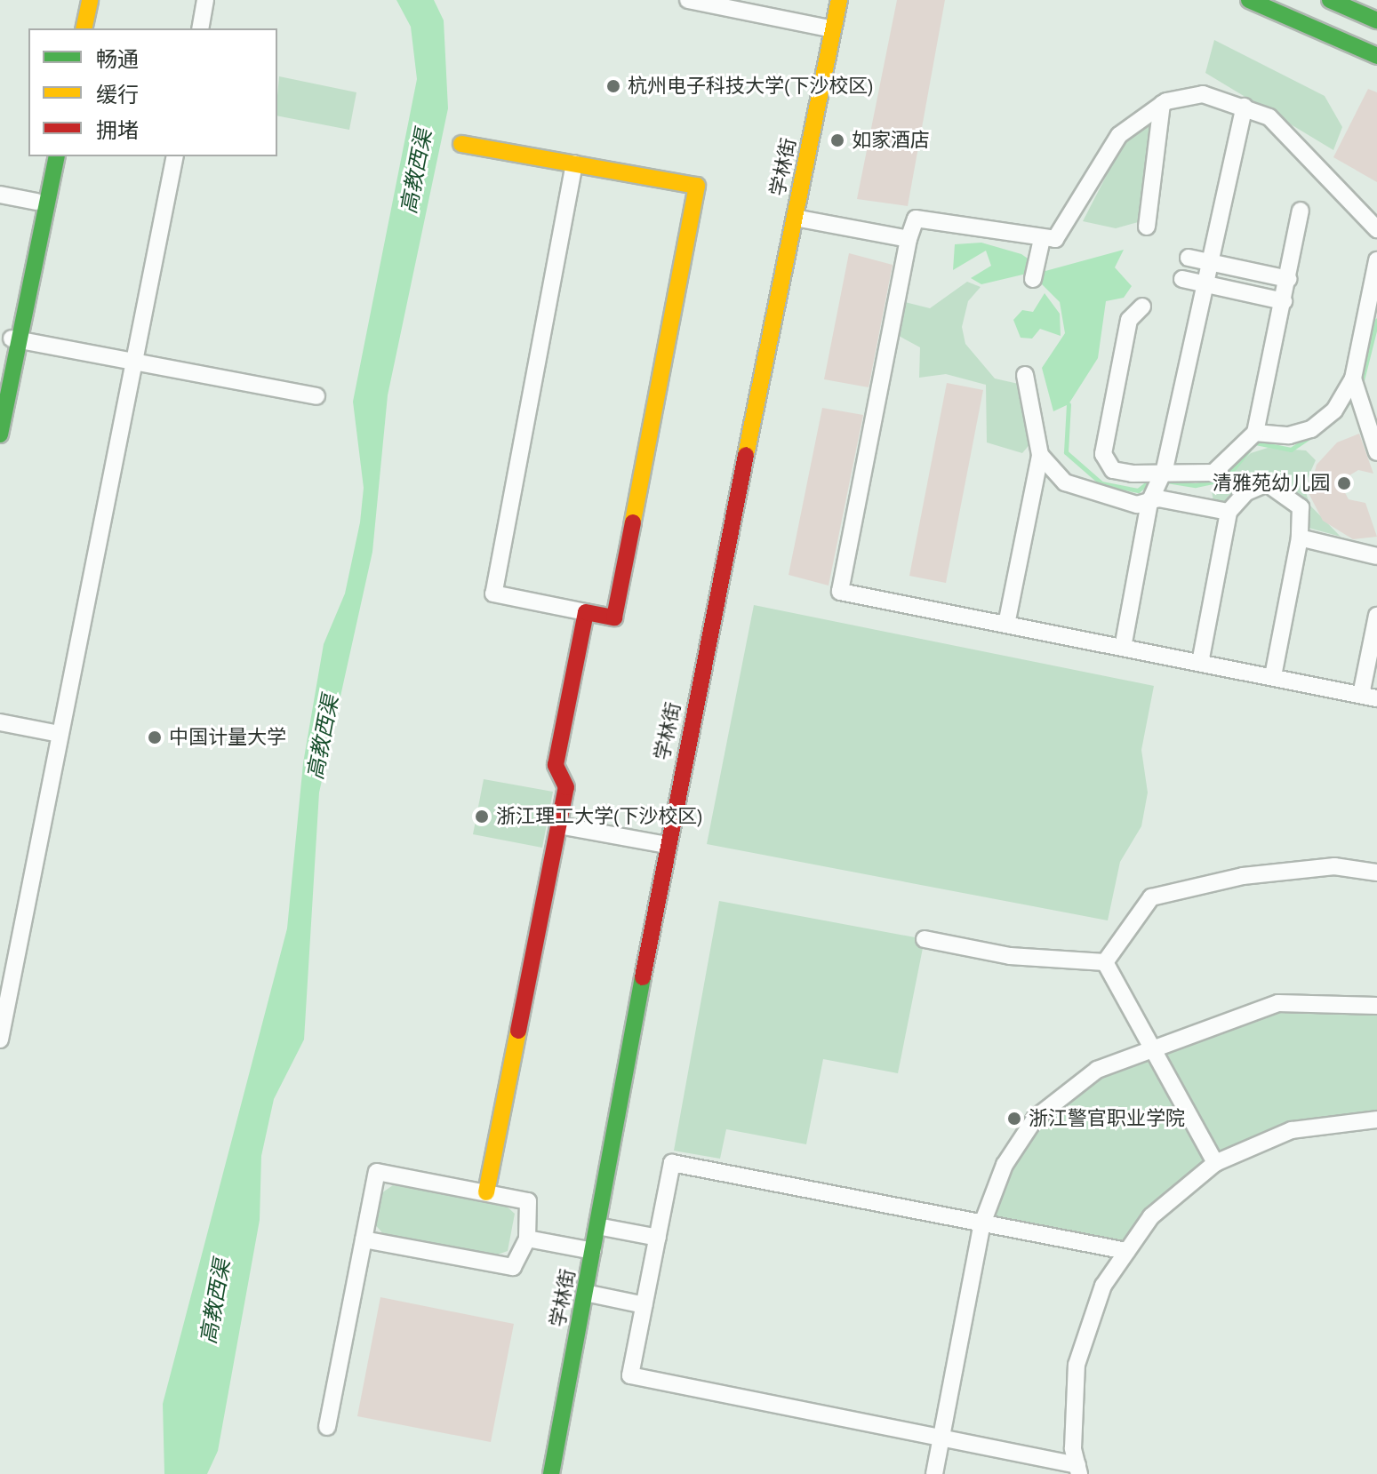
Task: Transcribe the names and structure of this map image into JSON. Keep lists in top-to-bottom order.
{
  "streets": {
    "main road": ["学林街"]
  },
  "water": ["高教西渠"],
  "places": [
    "杭州电子科技大学(下沙校区)",
    "如家酒店",
    "清雅苑幼儿园",
    "中国计量大学",
    "浙江理工大学(下沙校区)",
    "浙江警官职业学院"
  ],
  "legend": ["畅通", "缓行", "拥堵"]
}
